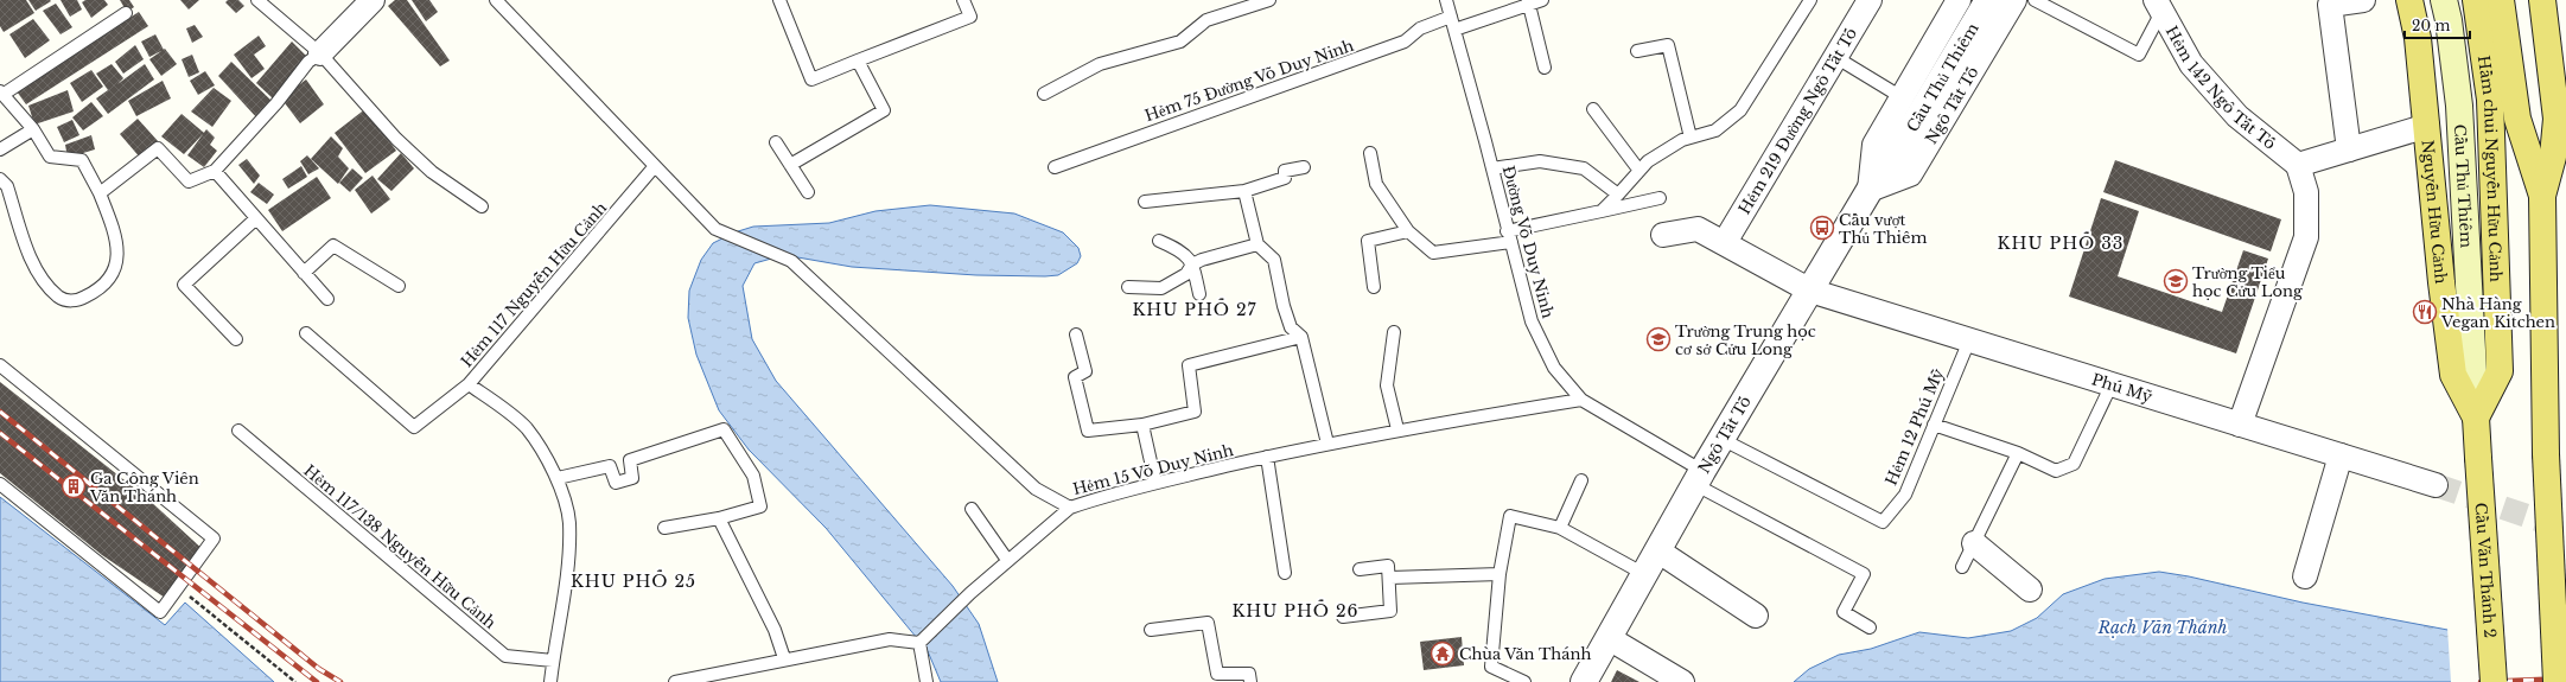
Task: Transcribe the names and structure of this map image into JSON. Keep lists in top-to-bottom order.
{
  "streets": {
    "main road": [
      "Cầu Thủ Thiêm",
      "Hầm chui Nguyễn Hữu Cảnh",
      "Nguyễn Hữu Cảnh",
      "Cầu Văn Thánh 2"
    ],
    "street": [
      "Hẻm 142 Ngô Tất Tố",
      "Ngô Tất Tố",
      "Hẻm 219 Đường Ngô Tất Tố",
      "Phú Mỹ"
    ],
    "lane": [
      "Hẻm 75 Đường Võ Duy Ninh",
      "Đường Võ Duy Ninh",
      "Hẻm 117 Nguyễn Hữu Cảnh",
      "Hẻm 12 Phú Mỹ",
      "Hẻm 15 Võ Duy Ninh",
      "Hẻm 117/138 Nguyễn Hữu Cảnh"
    ]
  },
  "crossings": [
    ["Cầu Thủ Thiêm", "Ngô Tất Tố"],
    ["Cầu Thủ Thiêm", "Nguyễn Hữu Cảnh"],
    ["Hẻm 75 Đường Võ Duy Ninh", "Đường Võ Duy Ninh"],
    ["Ngô Tất Tố", "Đường Võ Duy Ninh"],
    ["Ngô Tất Tố", "Phú Mỹ"],
    ["Ngô Tất Tố", "Hẻm 12 Phú Mỹ"],
    ["Hẻm 219 Đường Ngô Tất Tố", "Phú Mỹ"],
    ["Hầm chui Nguyễn Hữu Cảnh", "Nguyễn Hữu Cảnh"],
    ["Nguyễn Hữu Cảnh", "Cầu Văn Thánh 2"],
    ["Đường Võ Duy Ninh", "Hẻm 15 Võ Duy Ninh"],
    ["Hẻm 117 Nguyễn Hữu Cảnh", "Hẻm 15 Võ Duy Ninh"],
    ["Hẻm 117 Nguyễn Hữu Cảnh", "Hẻm 117/138 Nguyễn Hữu Cảnh"],
    ["Phú Mỹ", "Hẻm 12 Phú Mỹ"]
  ],
  "districts": [
    "KHU PHỐ 33",
    "KHU PHỐ 27",
    "KHU PHỐ 25",
    "KHU PHỐ 26"
  ],
  "water": ["Rạch Văn Thánh"],
  "places": {
    "bus stop": ["Cầu vượt Thủ Thiêm"],
    "school or university": ["Trường Tiểu học Cửu Long", "Trường Trung học cơ sở Cửu Long"],
    "restaurant": ["Nhà Hàng Vegan Kitchen"],
    "building": ["Ga Công Viên Văn Thánh"],
    "temple": ["Chùa Văn Thánh"]
  },
  "scale_bar": "20 m"
}
